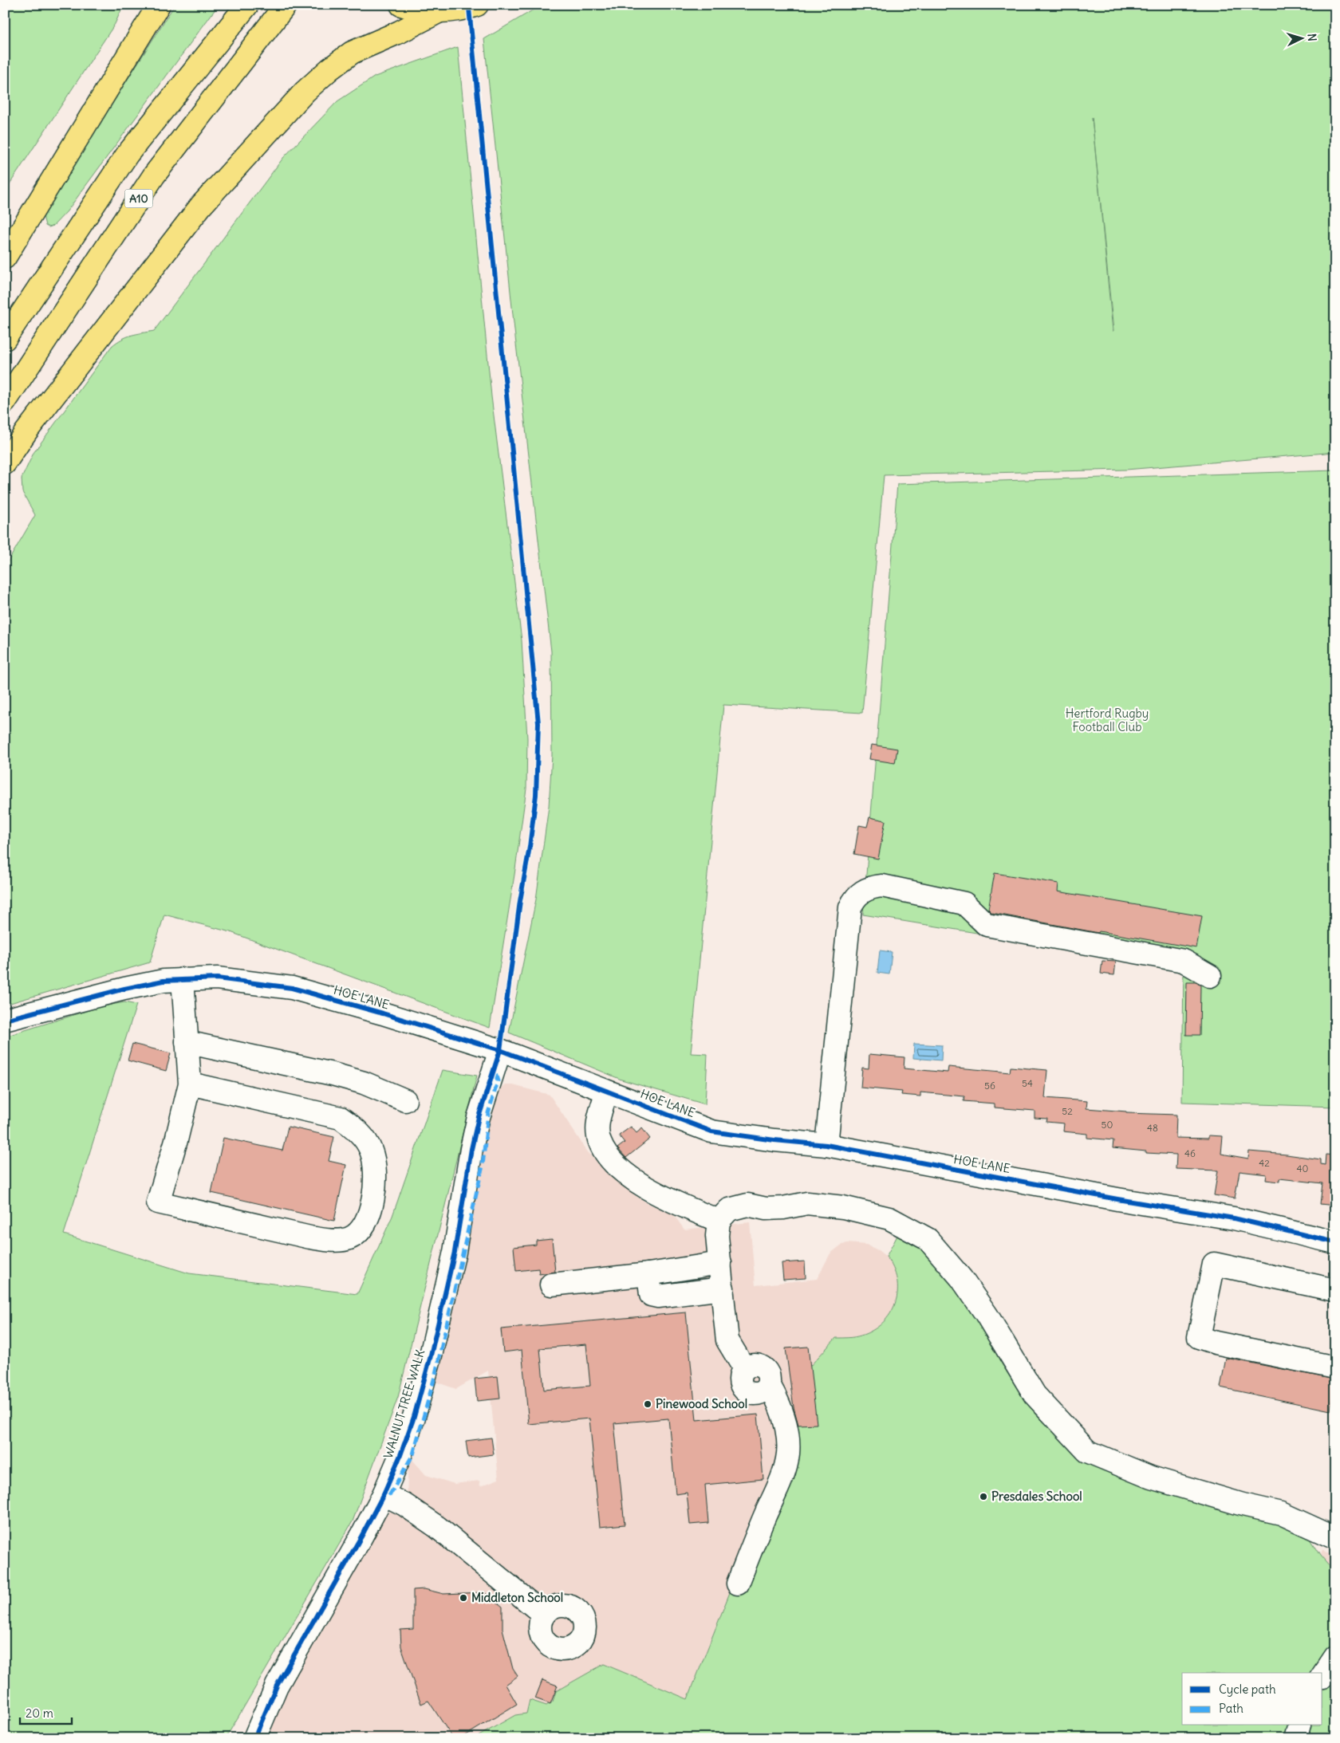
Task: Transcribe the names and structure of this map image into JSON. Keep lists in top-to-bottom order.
{
  "streets": {
    "highway": ["A10"],
    "street": ["HOE LANE", "WALNUT TREE WALK"]
  },
  "crossings": [
    ["HOE LANE", "WALNUT TREE WALK"]
  ],
  "parks": ["Hertford Rugby Football Club"],
  "places": ["Pinewood School", "Presdales School", "Middleton School"],
  "house_numbers": [
    "54",
    "56",
    "52",
    "50",
    "48",
    "46",
    "42",
    "40"
  ],
  "legend": ["Cycle path", "Path"],
  "scale_bar": "20 m",
  "north": "right"
}
